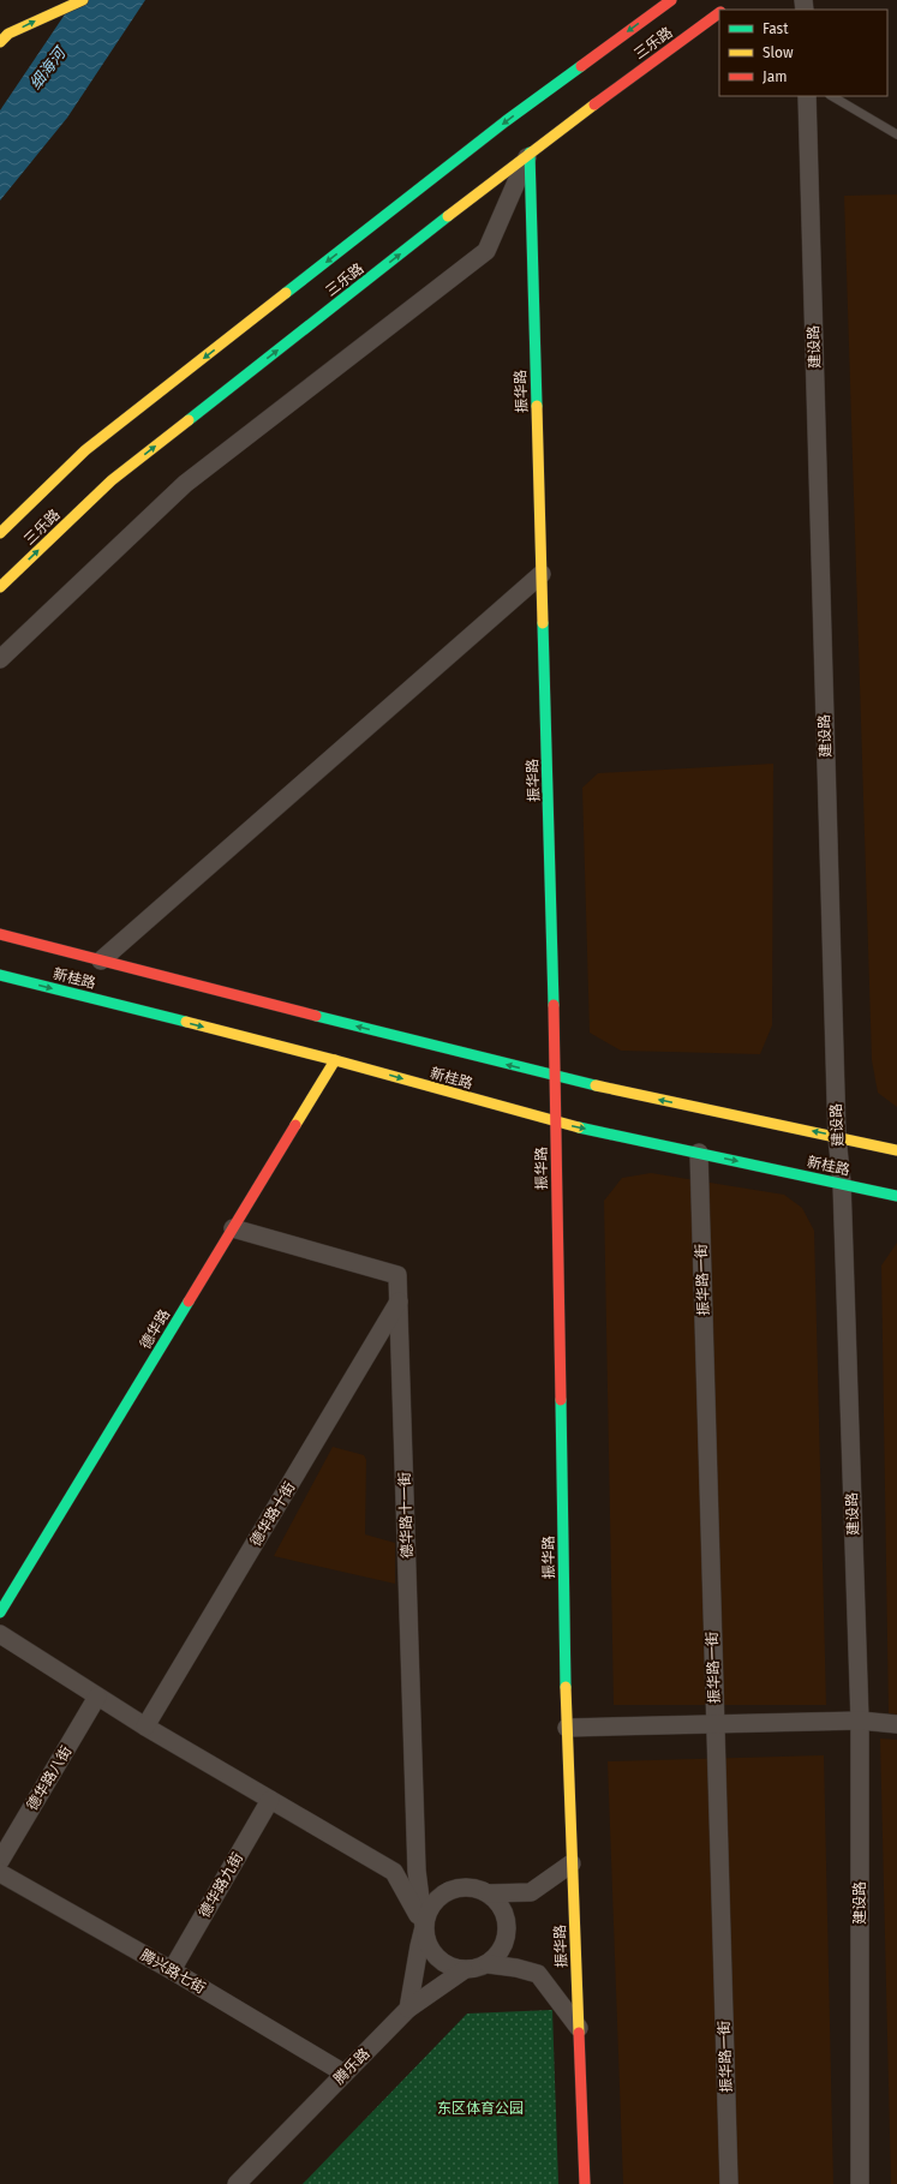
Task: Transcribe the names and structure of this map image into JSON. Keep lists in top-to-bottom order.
{
  "streets": {
    "street": [
      "三乐路",
      "建设路",
      "振华路",
      "新桂路",
      "振华路一街",
      "德华路",
      "德华路十街",
      "德华路十一街",
      "德华路八街",
      "德华路九街",
      "腾兴路七街",
      "腾乐路"
    ]
  },
  "crossings": [
    ["三乐路", "振华路"],
    ["建设路", "新桂路"],
    ["振华路", "新桂路"],
    ["新桂路", "振华路一街"],
    ["新桂路", "德华路"],
    ["德华路", "德华路十一街"],
    ["德华路十街", "德华路十一街"],
    ["德华路十一街", "腾乐路"],
    ["德华路九街", "腾兴路七街"],
    ["腾兴路七街", "腾乐路"]
  ],
  "water": ["细海河"],
  "parks": ["东区体育公园"],
  "legend": ["Fast", "Slow", "Jam"]
}
